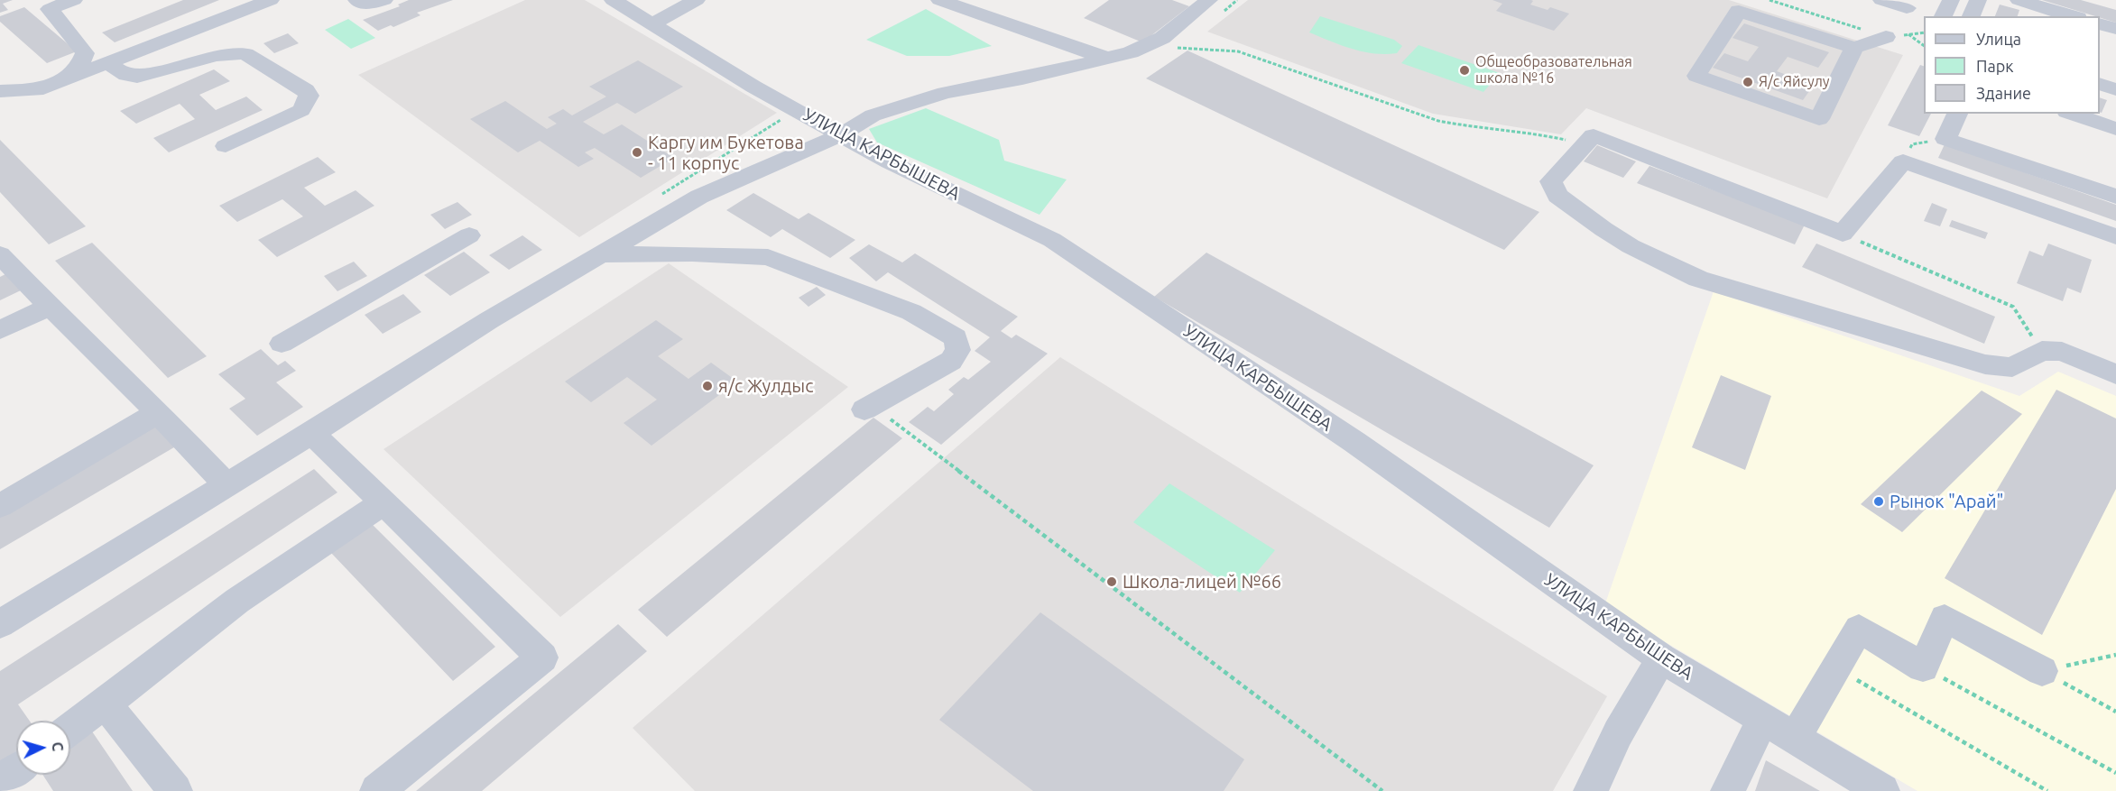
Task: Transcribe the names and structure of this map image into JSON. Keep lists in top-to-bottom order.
{
  "streets": {
    "street": ["УЛИЦА КАРБЫШЕВА"]
  },
  "places": [
    "Общеобразовательная школа №16",
    "Я/c Яйсулу",
    "Каргу им Букетова - 11 корпус",
    "я/c Жулдыс",
    "Рынок \"Арай\"",
    "Школа-лицей №66"
  ],
  "legend": ["Улица", "Парк", "Здание"],
  "north": "right"
}
